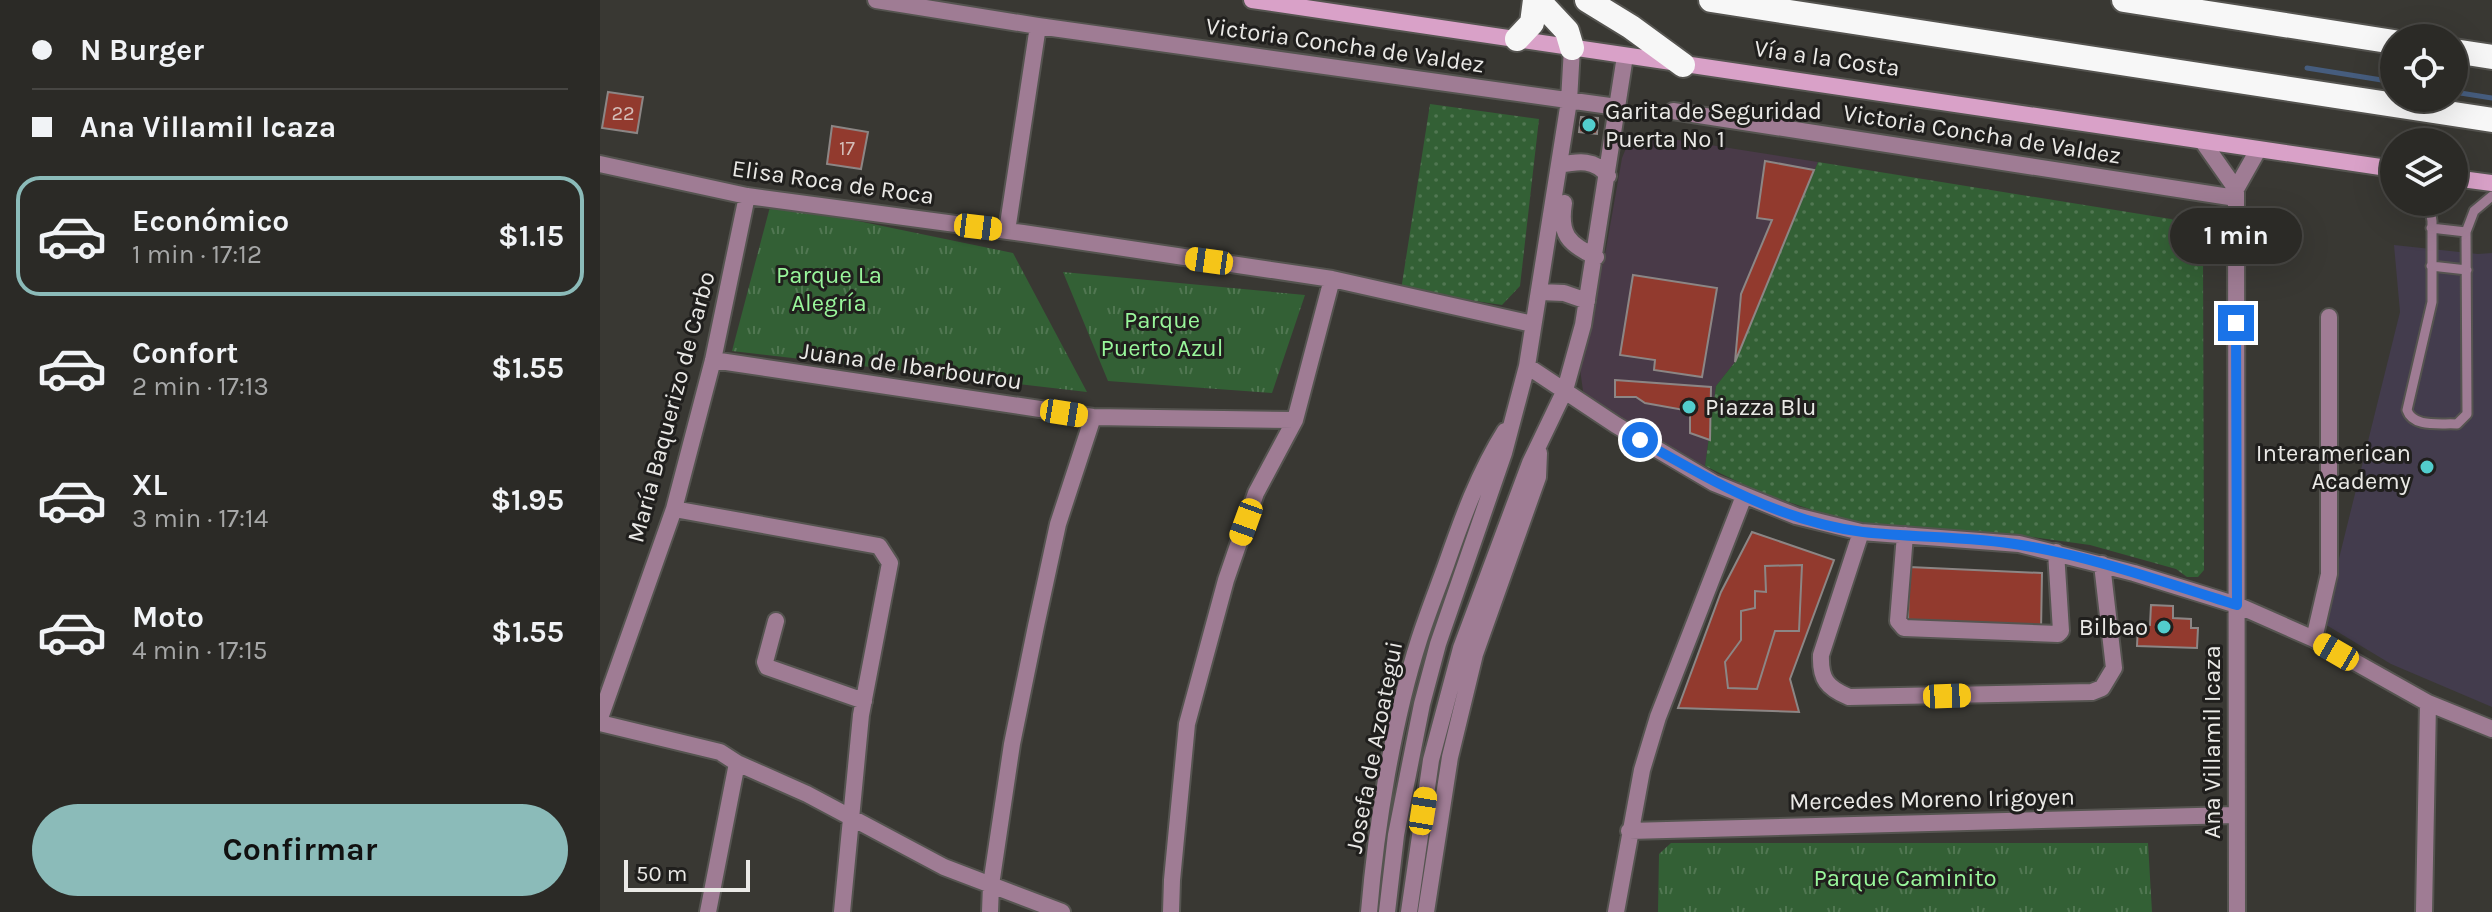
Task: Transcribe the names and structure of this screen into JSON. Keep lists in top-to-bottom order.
{
  "streets": {
    "highway": ["Vía a la Costa"],
    "street": [
      "Victoria Concha de Valdez",
      "Elisa Roca de Roca",
      "Juana de Ibarbourou",
      "María Baquerizo de Carbo",
      "Ana Villamil Icaza",
      "Josefa de Azoategui",
      "Mercedes Moreno Irigoyen"
    ]
  },
  "crossings": [
    ["Victoria Concha de Valdez", "Ana Villamil Icaza"],
    ["Victoria Concha de Valdez", "Josefa de Azoategui"],
    ["Vía a la Costa", "Ana Villamil Icaza"],
    ["Vía a la Costa", "Josefa de Azoategui"],
    ["Elisa Roca de Roca", "María Baquerizo de Carbo"],
    ["Elisa Roca de Roca", "Josefa de Azoategui"],
    ["Juana de Ibarbourou", "María Baquerizo de Carbo"],
    ["Ana Villamil Icaza", "Mercedes Moreno Irigoyen"]
  ],
  "parks": ["Parque La Alegría", "Parque Puerto Azul", "Parque Caminito"],
  "places": [
    "Garita de Seguridad Puerta Nº 1",
    "Piazza Blu",
    "Interamerican Academy",
    "Bilbao"
  ],
  "house_numbers": ["22", "17"],
  "scale_bar": "50 m",
  "page": {
    "banner": ["N Burger", "Ana Villamil Icaza"],
    "list": [
      {
        "name": "Económico",
        "note": "1 min · 17:12",
        "value": "$1.15"
      },
      {
        "name": "Confort",
        "note": "2 min · 17:13",
        "value": "$1.55"
      },
      {
        "name": "XL",
        "note": "3 min · 17:14",
        "value": "$1.95"
      },
      {
        "name": "Moto",
        "note": "4 min · 17:15",
        "value": "$1.55"
      }
    ],
    "bubble": "1 min",
    "buttons": "Confirmar",
    "scale": "50 m"
  }
}
